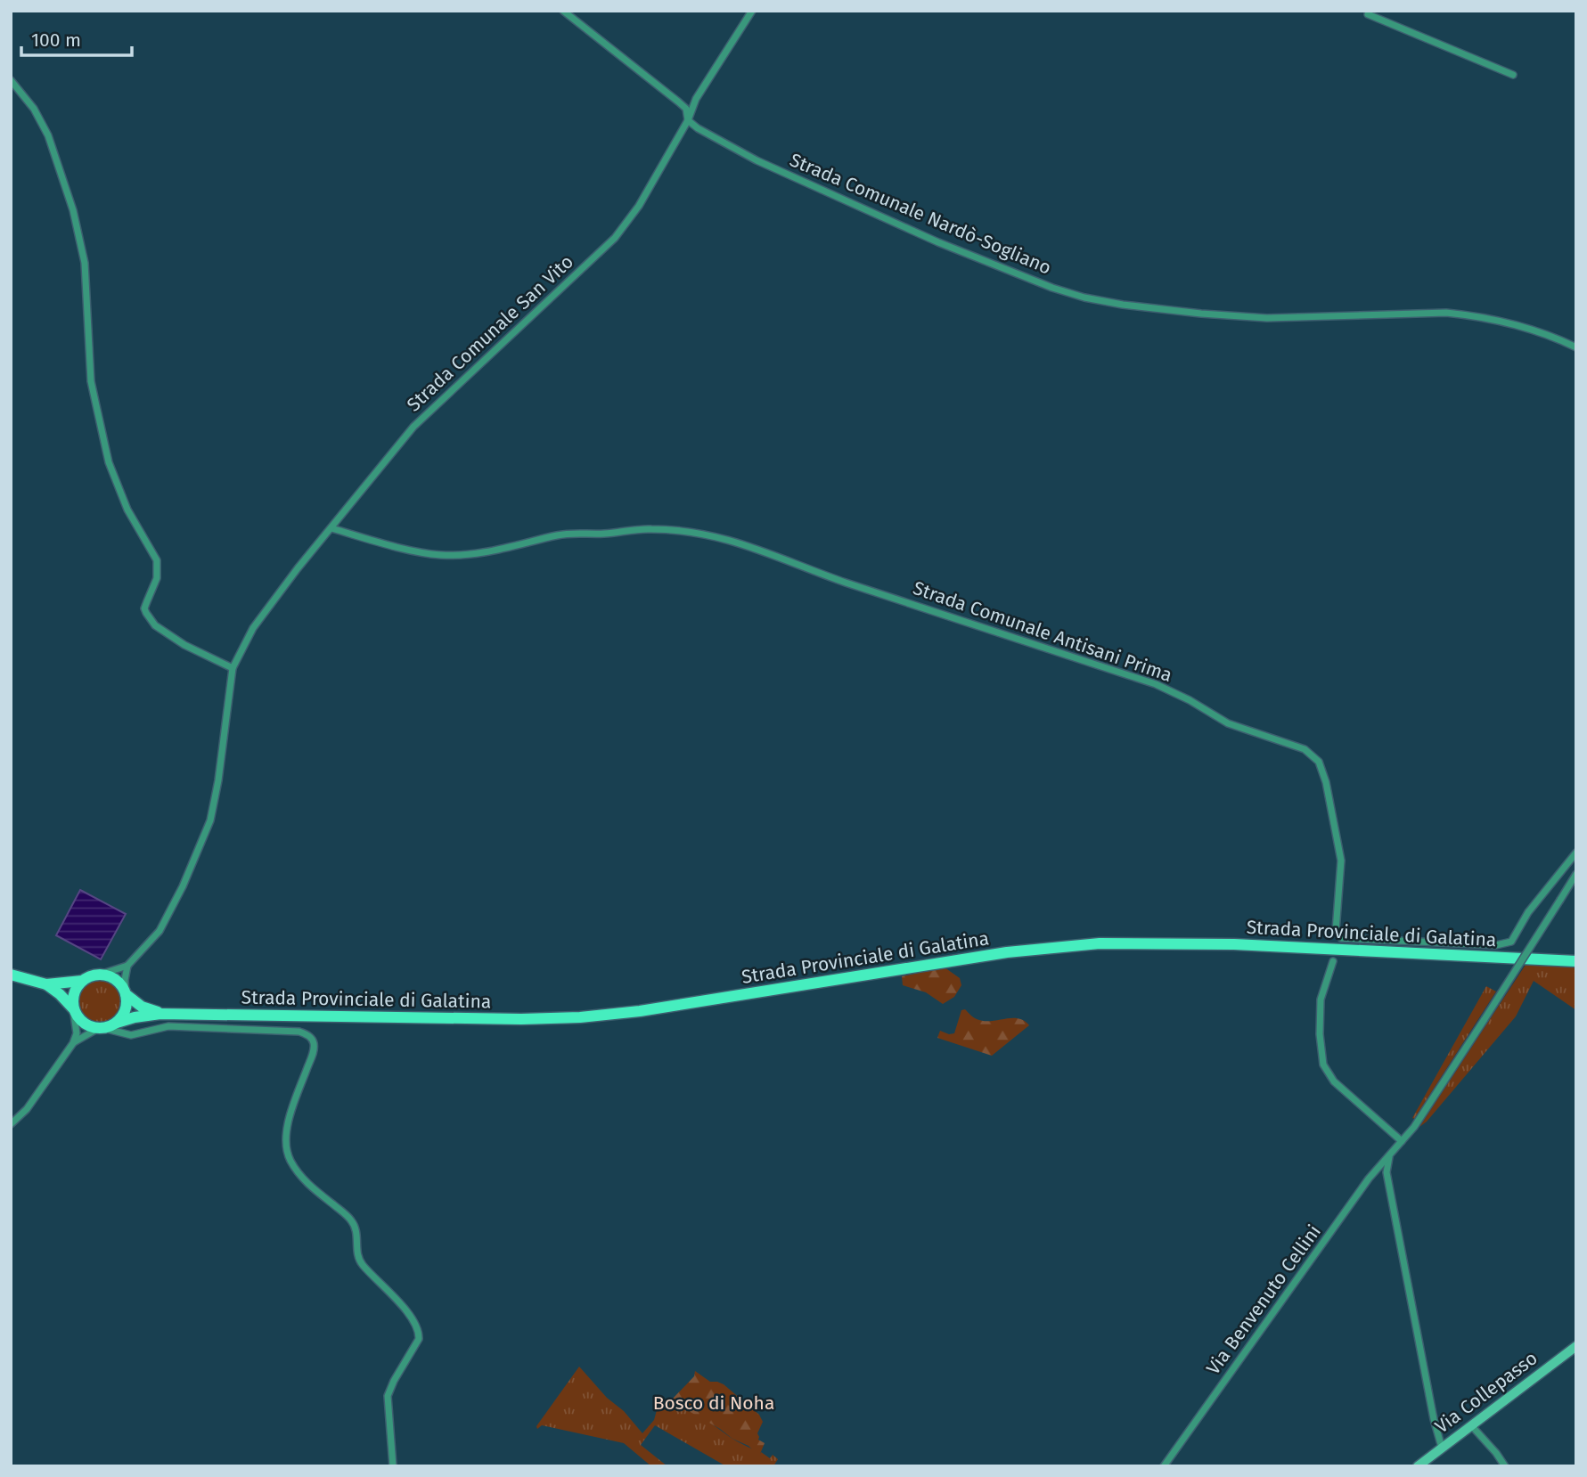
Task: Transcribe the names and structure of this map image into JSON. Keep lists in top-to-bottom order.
{
  "streets": {
    "main road": ["Strada Provinciale di Galatina"],
    "street": [
      "Strada Comunale Nardò-Sogliano",
      "Strada Comunale San Vito",
      "Strada Comunale Antisani Prima",
      "Via Benvenuto Cellini",
      "Via Collepasso"
    ]
  },
  "crossings": [
    ["Strada Comunale Nardò-Sogliano", "Strada Comunale San Vito"],
    ["Strada Comunale San Vito", "Strada Comunale Antisani Prima"]
  ],
  "parks": ["Bosco di Noha"],
  "scale_bar": "100 m"
}
